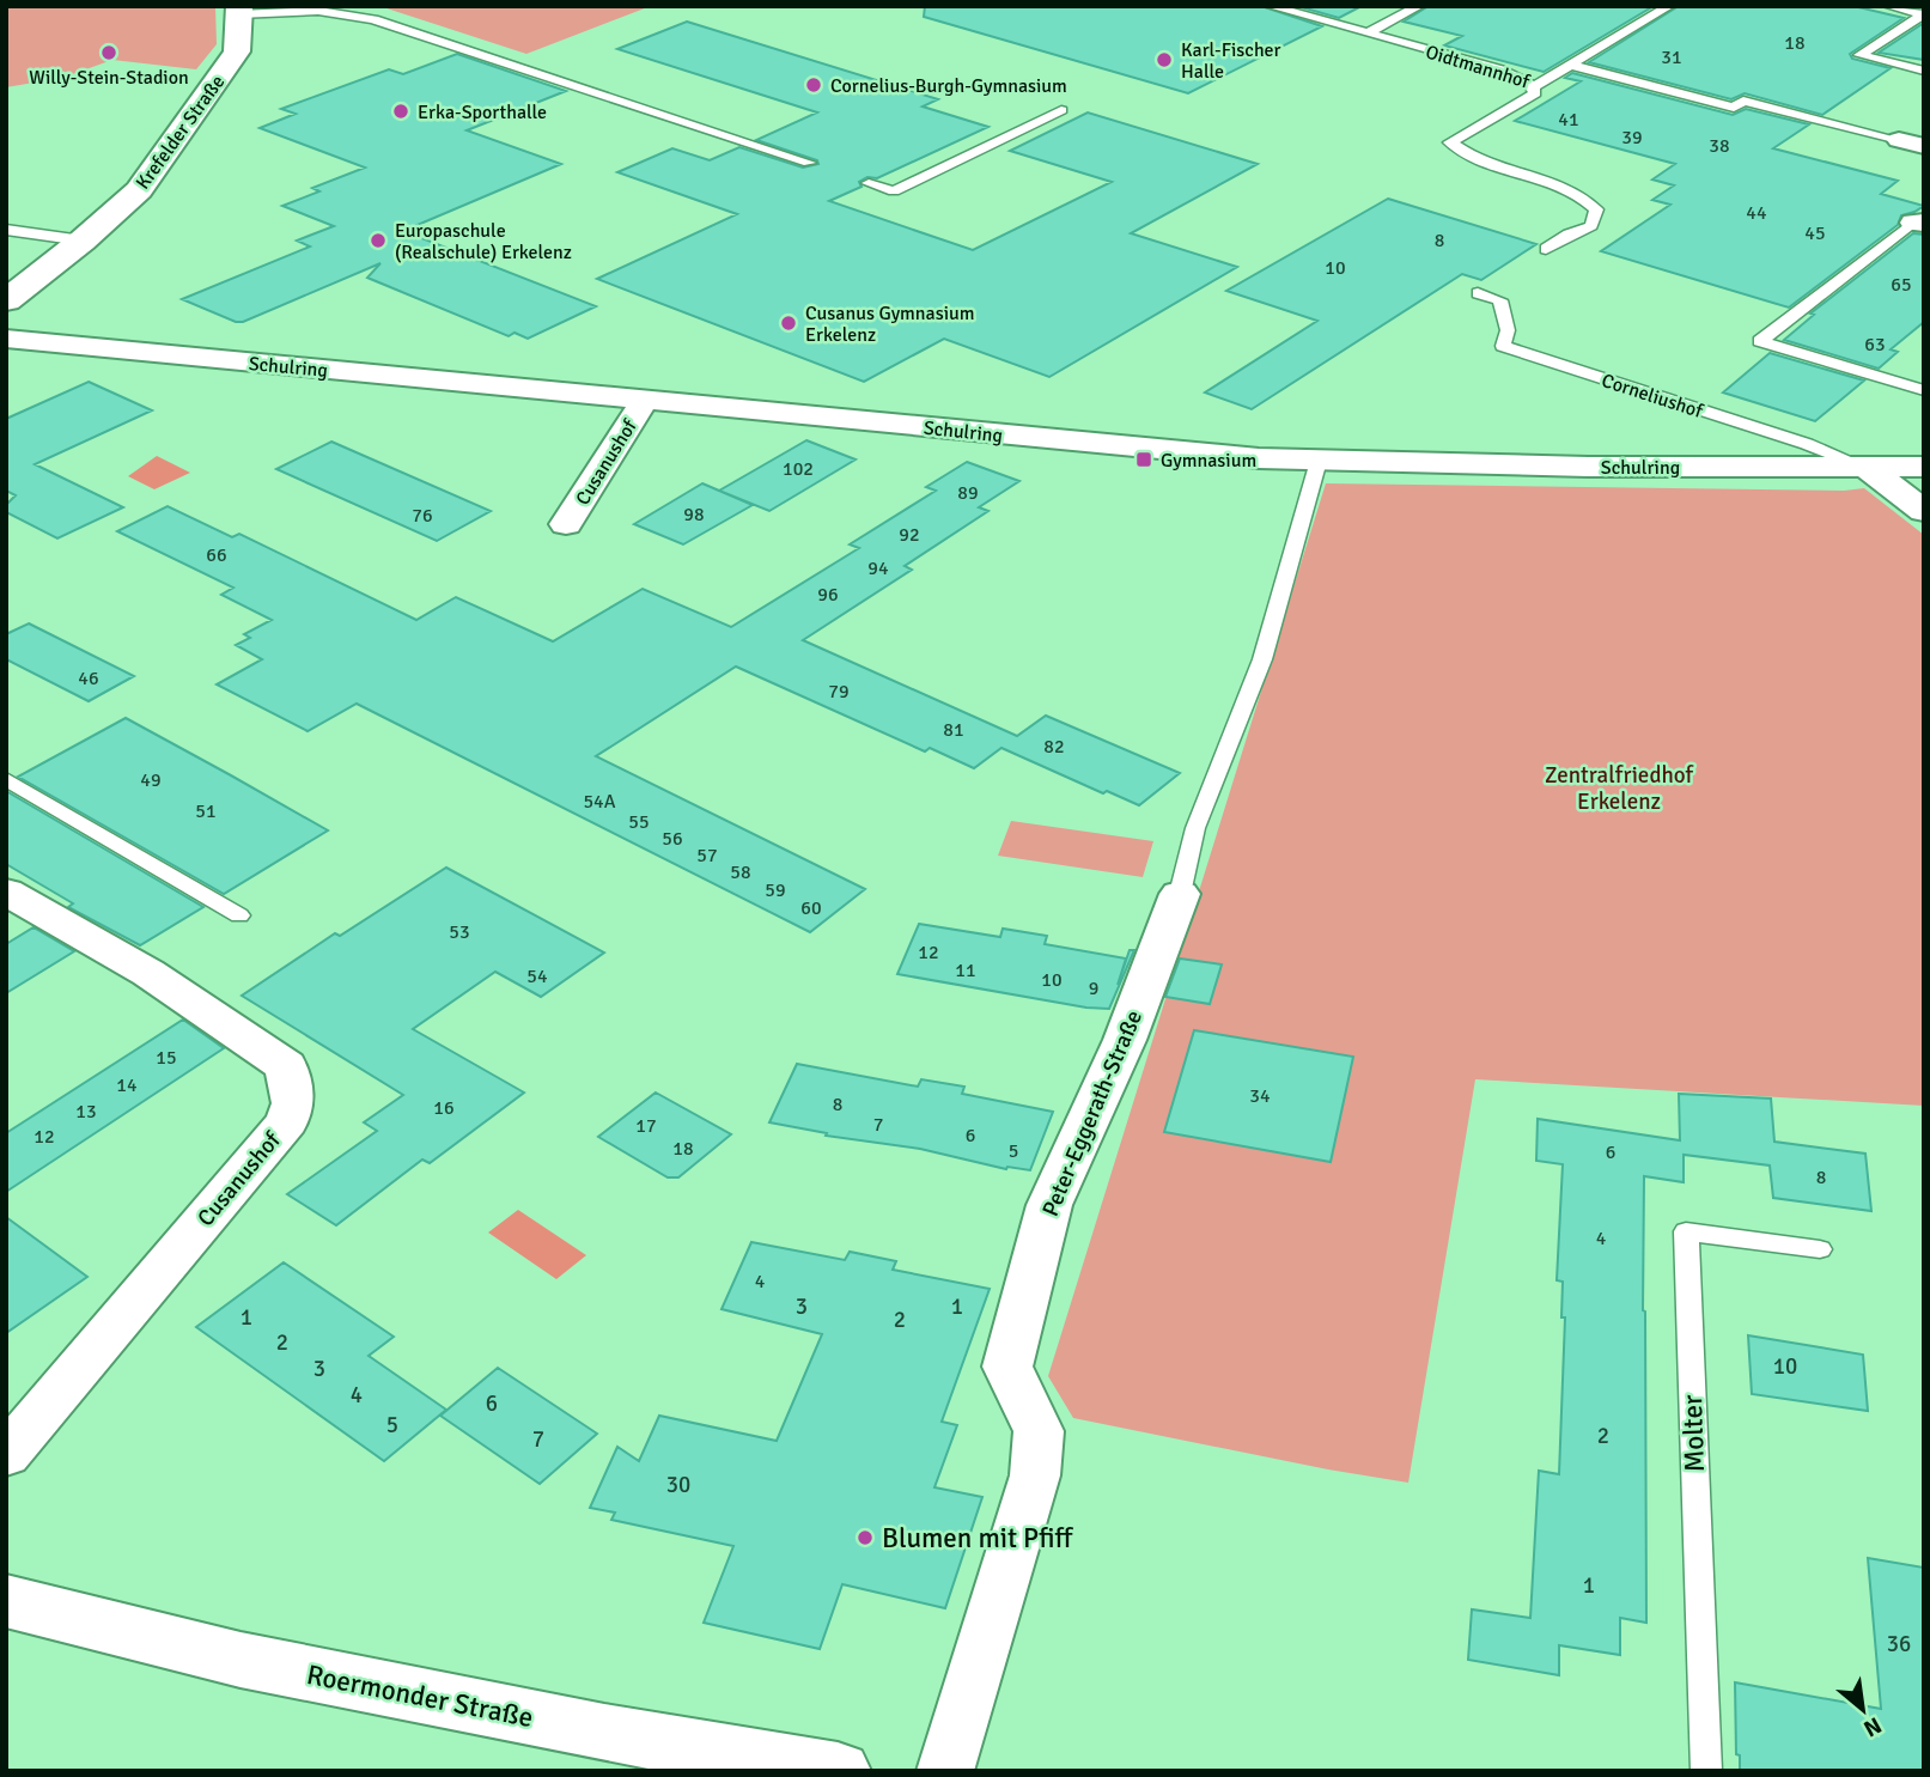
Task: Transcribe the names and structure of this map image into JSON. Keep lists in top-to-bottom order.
{
  "streets": {
    "main road": ["Krefelder Straße", "Roermonder Straße"],
    "street": ["Schulring", "Cusanushof", "Peter-Eggerath-Straße"],
    "lane": ["Oidtmannhof", "Corneliushof", "Molter"]
  },
  "crossings": [
    ["Schulring", "Corneliushof"],
    ["Schulring", "Cusanushof"],
    ["Schulring", "Peter-Eggerath-Straße"]
  ],
  "parks": ["Zentralfriedhof Erkelenz"],
  "places": {
    "other": [
      "Willy-Stein-Stadion",
      "Karl-Fischer Halle",
      "Cornelius-Burgh-Gymnasium",
      "Erka-Sporthalle",
      "Europaschule (Realschule) Erkelenz",
      "Cusanus Gymnasium Erkelenz",
      "Blumen mit Pfiff"
    ],
    "transit": ["Gymnasium"]
  },
  "house_numbers": [
    "18",
    "31",
    "41",
    "39",
    "38",
    "44",
    "45",
    "8",
    "10",
    "65",
    "63",
    "102",
    "89",
    "98",
    "76",
    "92",
    "66",
    "94",
    "96",
    "46",
    "79",
    "81",
    "82",
    "49",
    "54A",
    "51",
    "55",
    "56",
    "57",
    "58",
    "59",
    "60",
    "53",
    "12",
    "11",
    "54",
    "10",
    "9",
    "15",
    "14",
    "34",
    "8",
    "16",
    "13",
    "7",
    "17",
    "6",
    "12",
    "18",
    "5",
    "6",
    "8",
    "4",
    "4",
    "3",
    "1",
    "1",
    "2",
    "2",
    "10",
    "3",
    "4",
    "6",
    "5",
    "2",
    "7",
    "30",
    "1",
    "36"
  ],
  "north": "bottom right"
}
